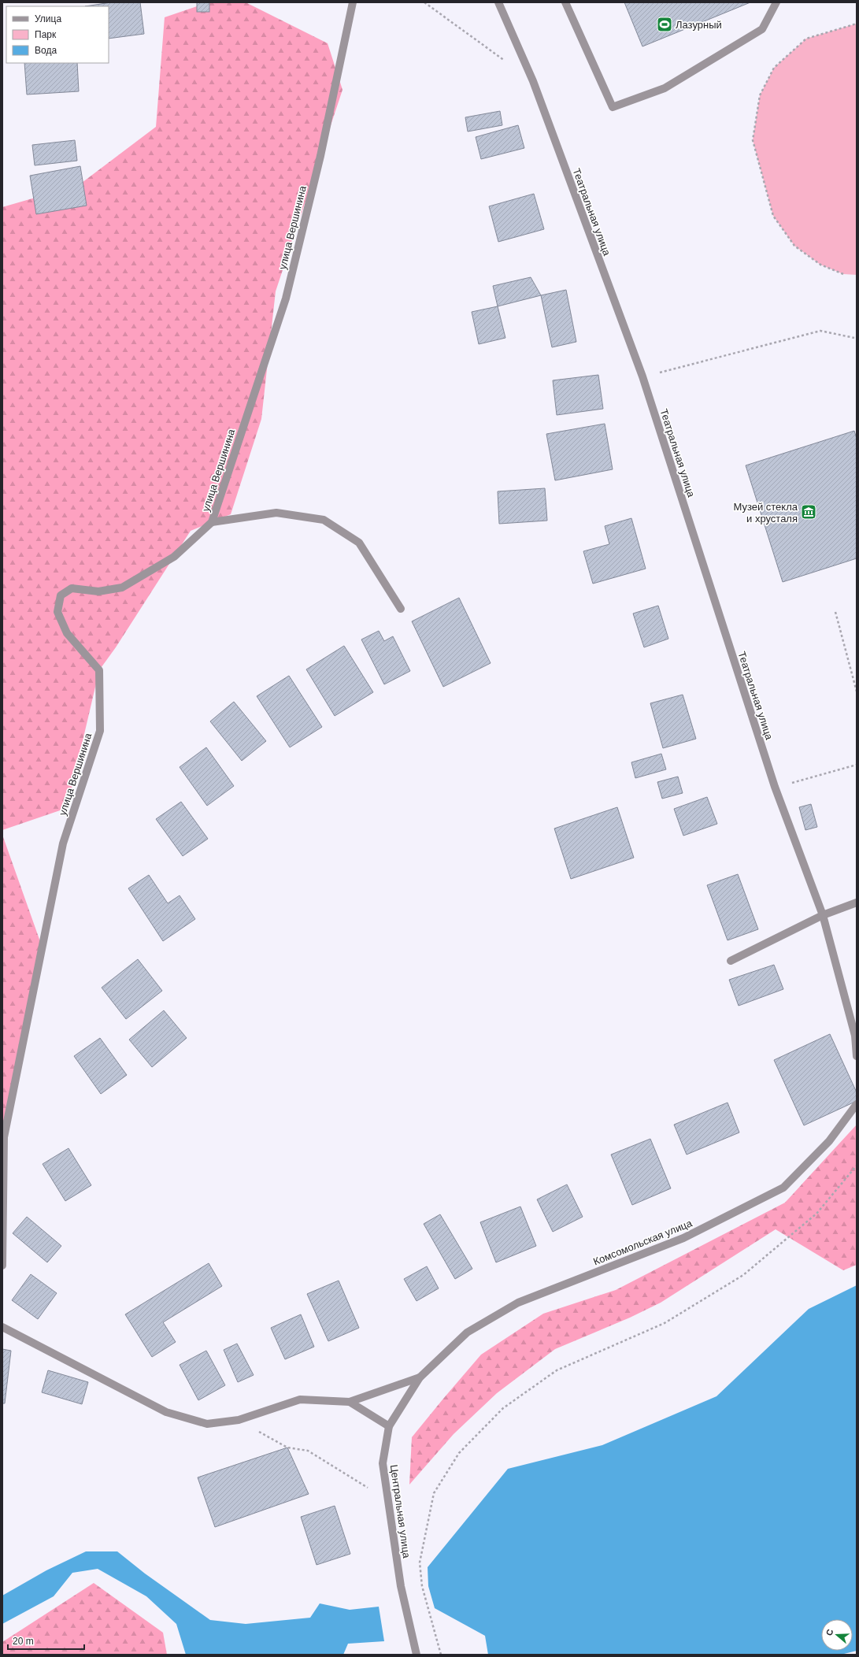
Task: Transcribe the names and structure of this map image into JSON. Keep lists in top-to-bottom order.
{
  "streets": {
    "street": [
      "Театральная улица",
      "улица Вершинина",
      "Комсомольская улица",
      "Центральная улица"
    ]
  },
  "crossings": [
    ["Комсомольская улица", "Центральная улица"]
  ],
  "places": {
    "sports": ["Лазурный"],
    "museum": ["Музей стекла и хрусталя"]
  },
  "legend": ["Улица", "Парк", "Вода"],
  "scale_bar": "20 m",
  "north": "left"
}
